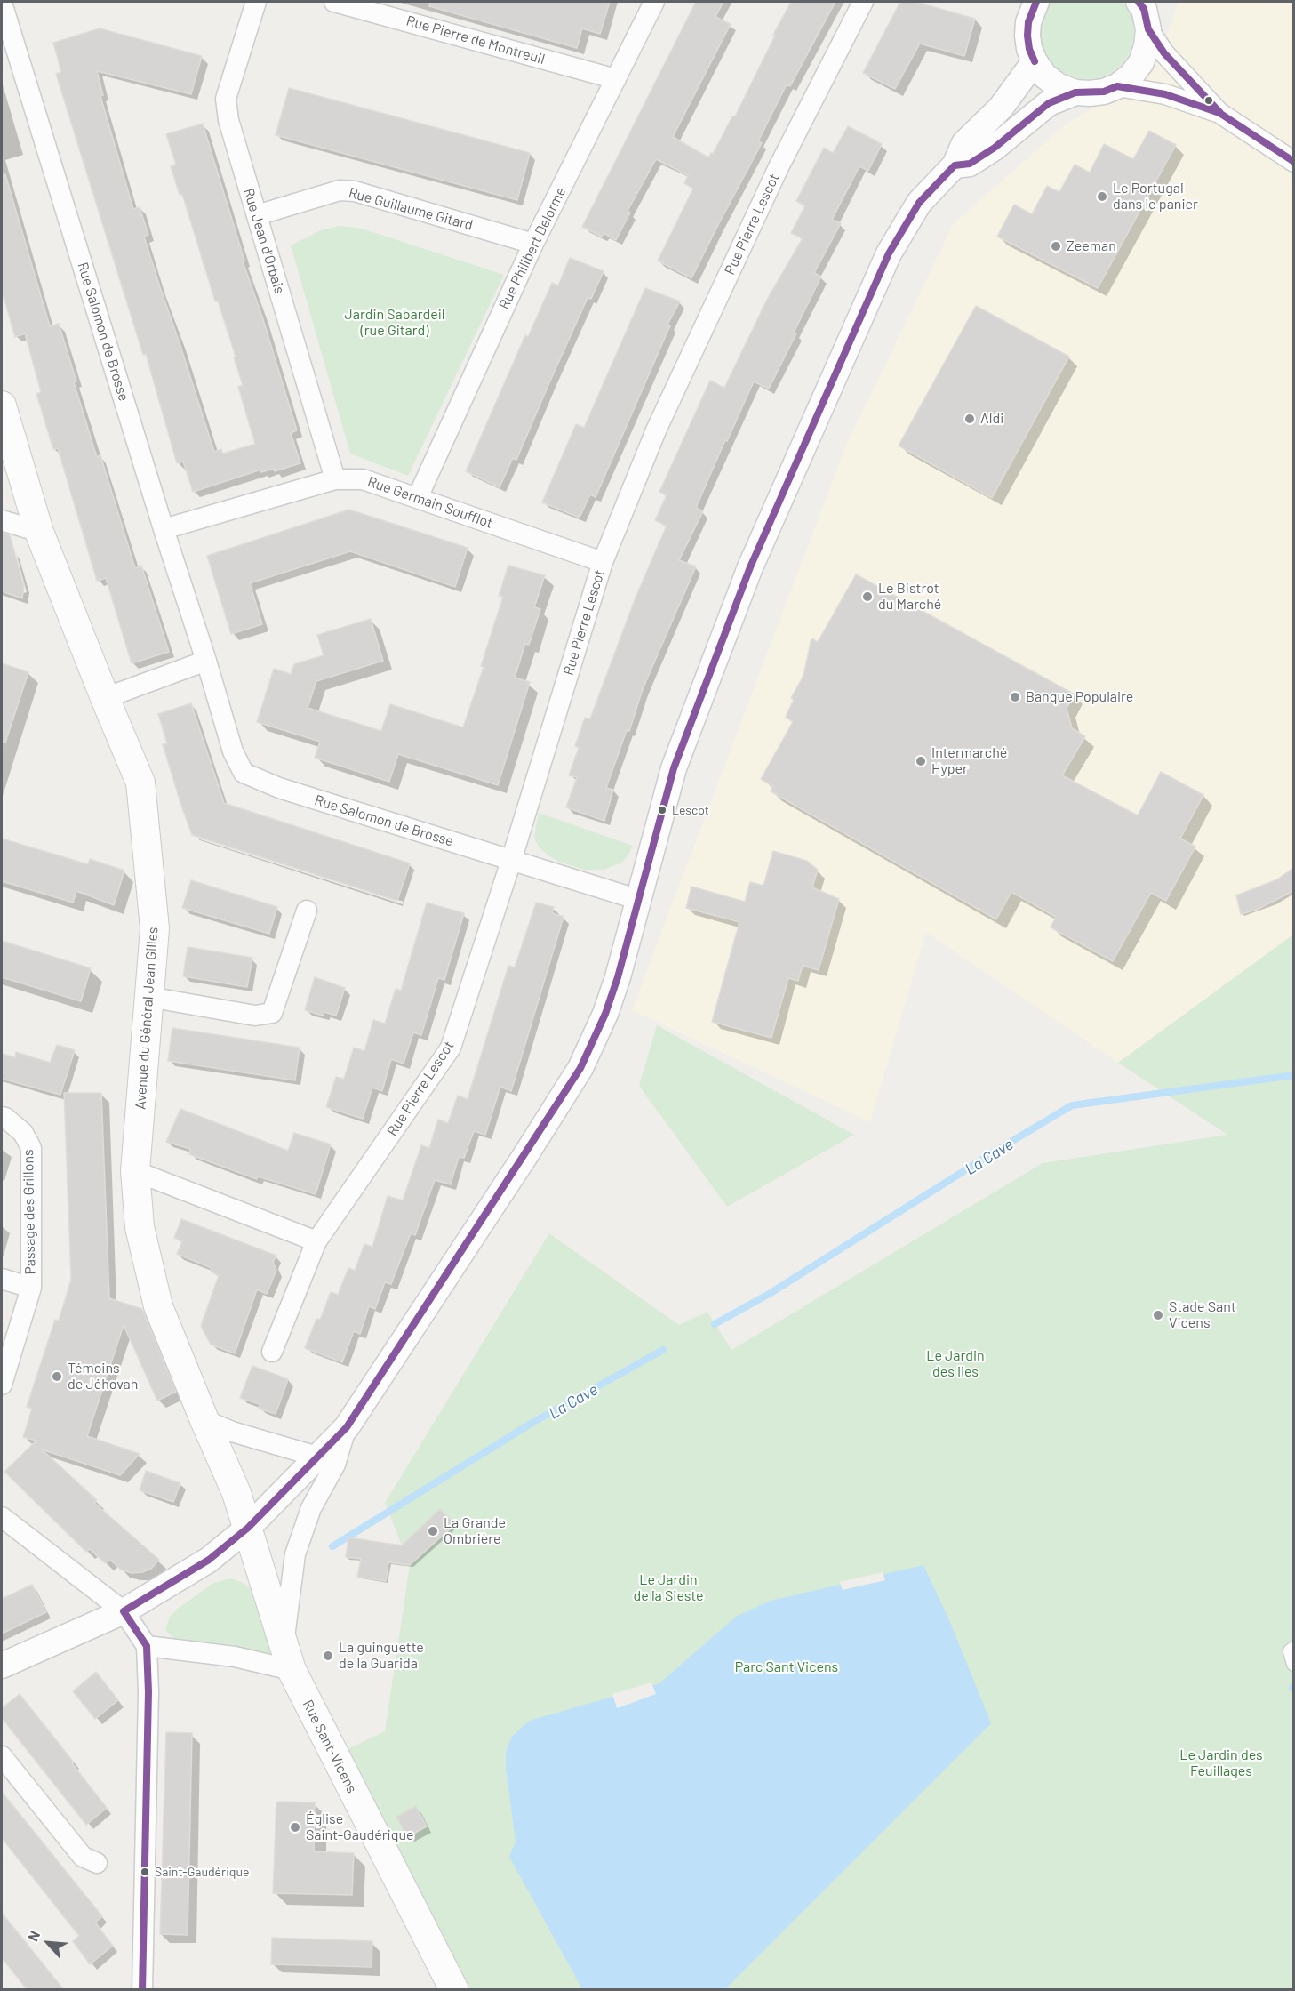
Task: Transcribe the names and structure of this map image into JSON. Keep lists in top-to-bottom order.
{
  "streets": {
    "main road": ["Avenue du Général Jean Gilles", "Rue Sant-Vicens"],
    "street": [
      "Rue Pierre de Montreuil",
      "Rue Guillaume Gitard",
      "Rue Pierre Lescot",
      "Rue Jean d'Orbais",
      "Rue Philibert Delorme",
      "Rue Salomon de Brosse",
      "Rue Germain Soufflot",
      "Passage des Grillons"
    ]
  },
  "crossings": [
    ["Rue Pierre de Montreuil", "Rue Philibert Delorme"],
    ["Rue Guillaume Gitard", "Rue Jean d'Orbais"],
    ["Rue Guillaume Gitard", "Rue Philibert Delorme"],
    ["Rue Pierre Lescot", "Rue Salomon de Brosse"],
    ["Rue Pierre Lescot", "Rue Germain Soufflot"],
    ["Rue Jean d'Orbais", "Rue Germain Soufflot"],
    ["Rue Philibert Delorme", "Rue Germain Soufflot"],
    ["Rue Salomon de Brosse", "Rue Germain Soufflot"],
    ["Avenue du Général Jean Gilles", "Rue Sant-Vicens"]
  ],
  "water": ["La Cave"],
  "parks": [
    "Jardin Sabardeil (rue Gitard)",
    "Le Jardin des Iles",
    "Le Jardin de la Sieste",
    "Parc Sant Vicens",
    "Le Jardin des Feuillages"
  ],
  "places": [
    "Le Portugal dans le panier",
    "Zeeman",
    "Aldi",
    "Le Bistrot du Marché",
    "Banque Populaire",
    "Intermarché Hyper",
    "Lescot",
    "Stade Sant Vicens",
    "Témoins de Jéhovah",
    "La Grande Ombrière",
    "La guinguette de la Guarida",
    "Église Saint-Gaudérique",
    "Saint-Gaudérique"
  ],
  "north": "top left"
}
